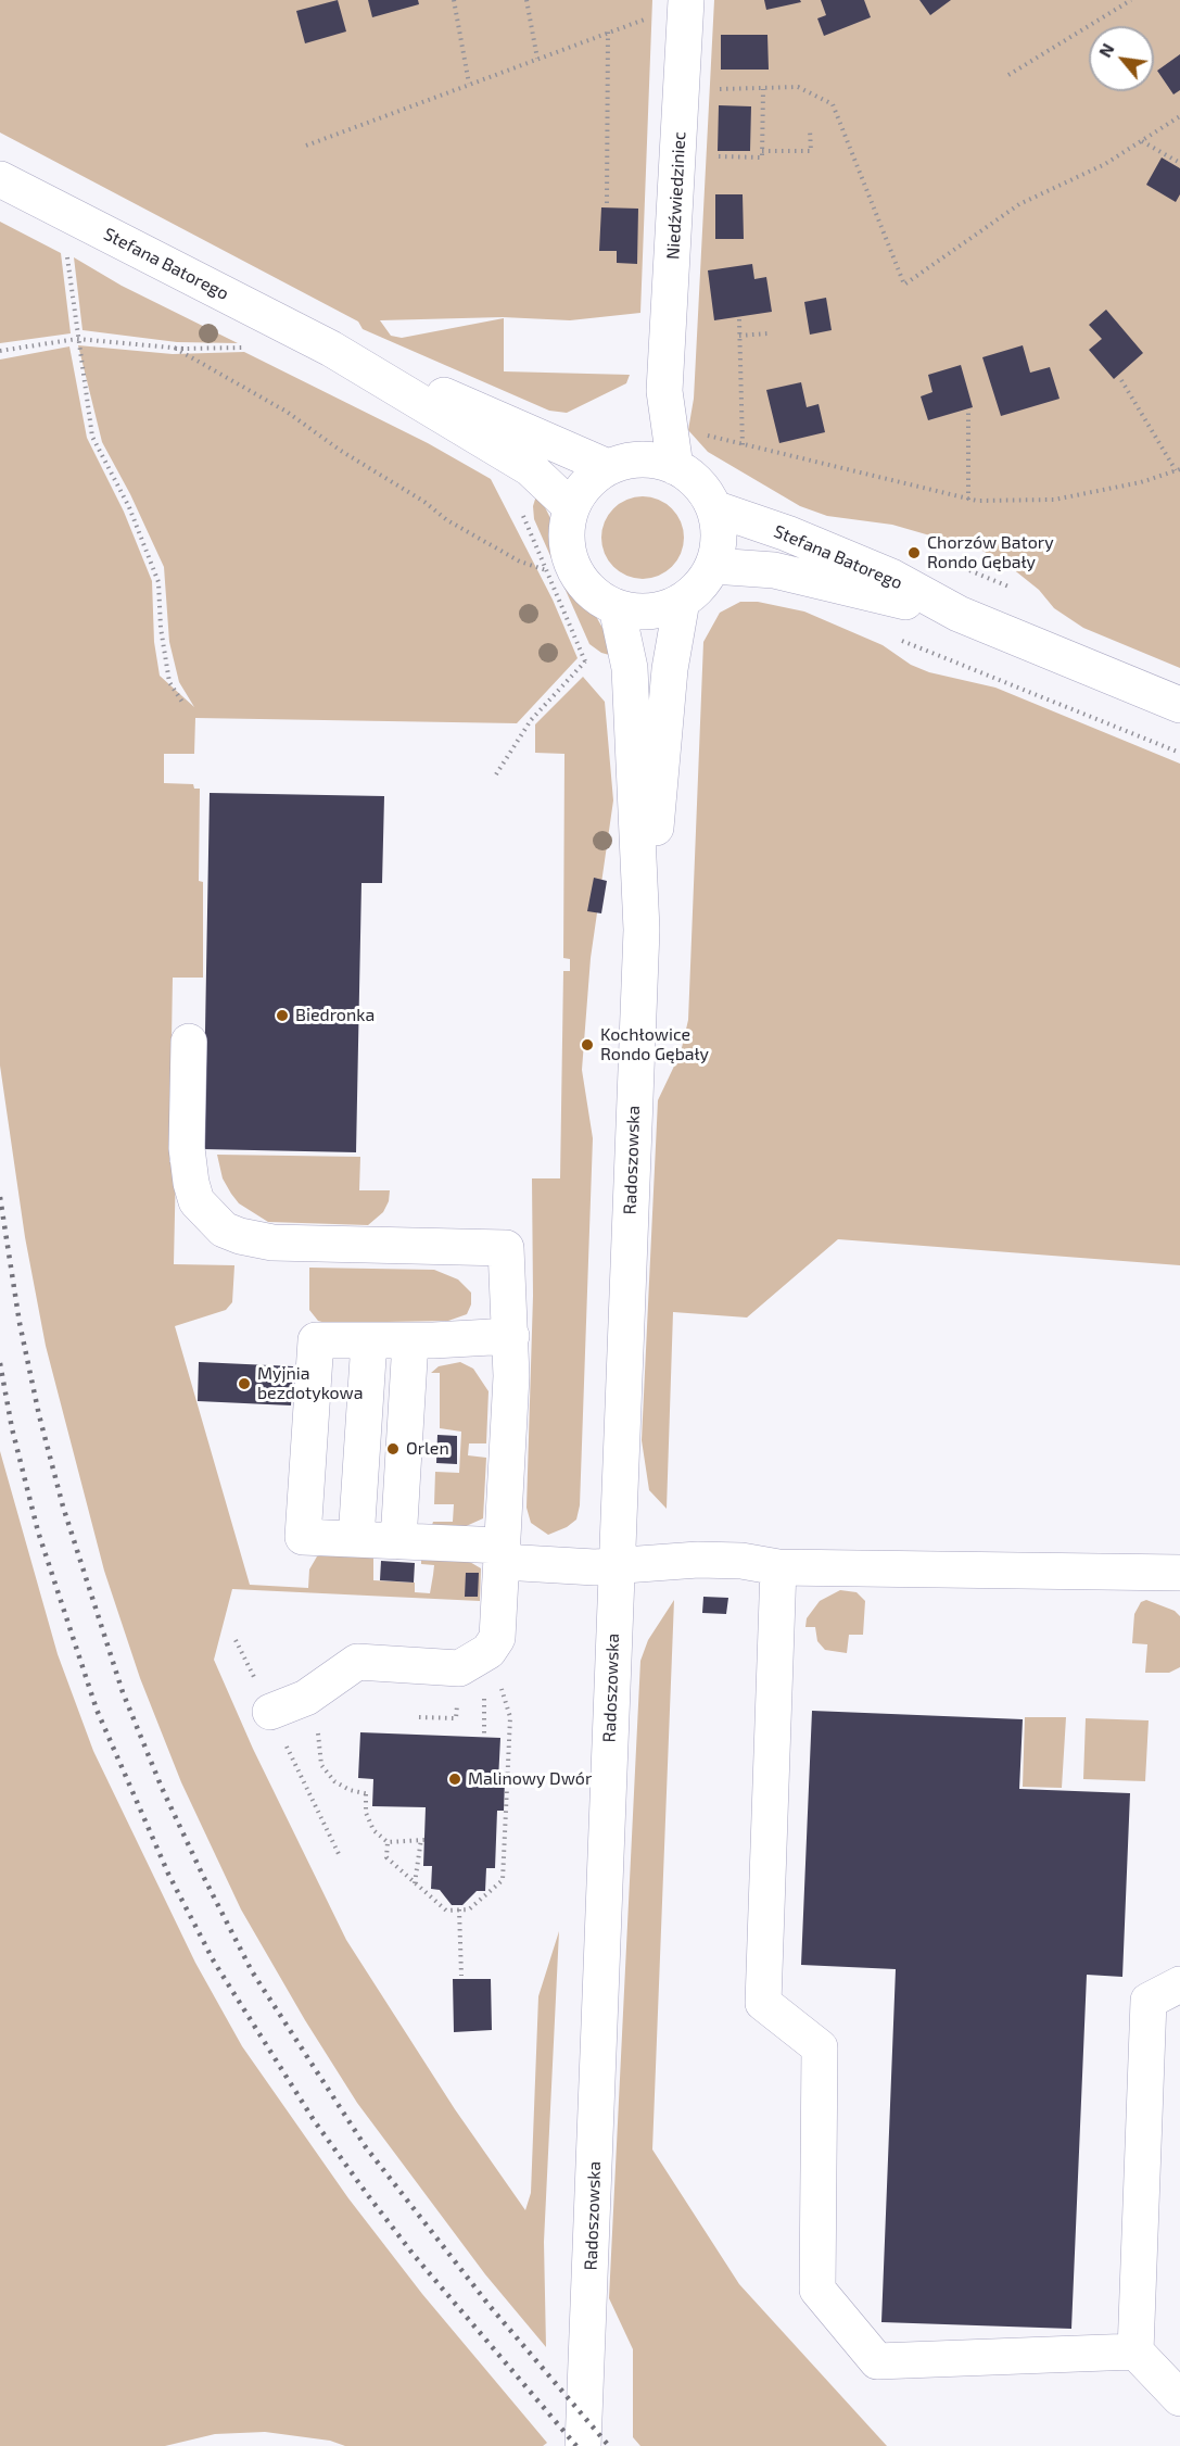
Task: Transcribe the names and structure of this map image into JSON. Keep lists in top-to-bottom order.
{
  "streets": {
    "street": ["Niedźwiedziniec", "Stefana Batorego", "Radoszowska"]
  },
  "crossings": [
    ["Niedźwiedziniec", "Stefana Batorego"],
    ["Niedźwiedziniec", "Radoszowska"],
    ["Stefana Batorego", "Radoszowska"]
  ],
  "places": [
    "Chorzów Batory Rondo Gębały",
    "Biedronka",
    "Kochłowice Rondo Gębały",
    "Myjnia bezdotykowa",
    "Orlen",
    "Malinowy Dwór"
  ],
  "north": "top left"
}
